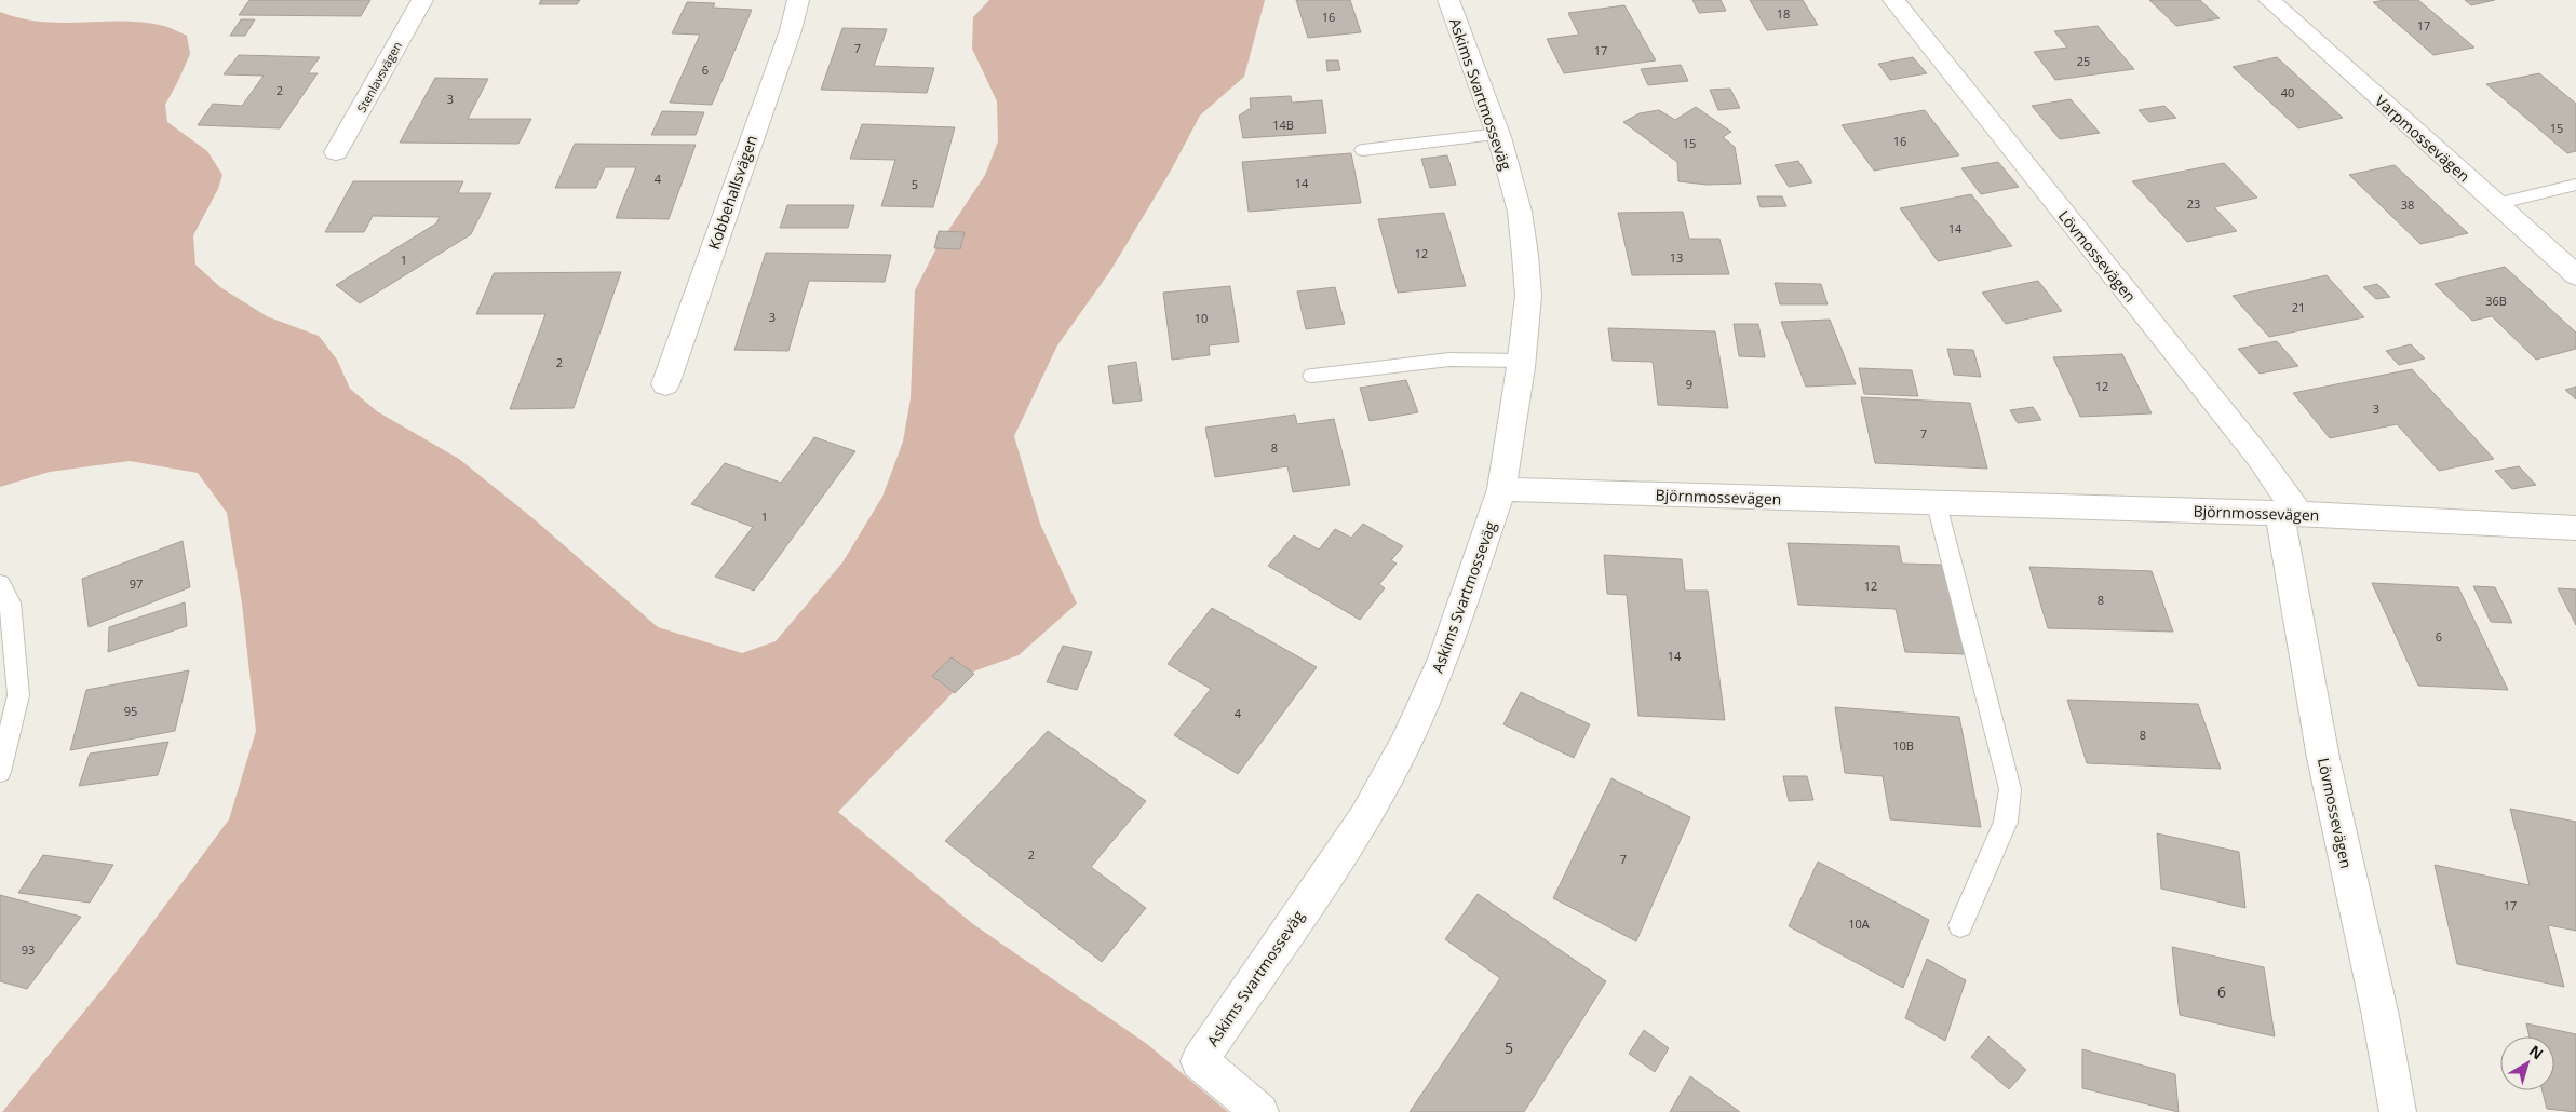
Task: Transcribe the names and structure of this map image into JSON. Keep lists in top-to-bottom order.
{
  "streets": {
    "street": [
      "Stenlavsvägen",
      "Askims Svartmosseväg",
      "Varpmossevägen",
      "Kobbehallsvägen",
      "Lövmossevägen",
      "Björnmossevägen"
    ]
  },
  "crossings": [
    ["Askims Svartmosseväg", "Björnmossevägen"],
    ["Lövmossevägen", "Björnmossevägen"]
  ],
  "house_numbers": [
    "18",
    "16",
    "17",
    "7",
    "17",
    "25",
    "6",
    "2",
    "40",
    "3",
    "14B",
    "15",
    "16",
    "15",
    "4",
    "14",
    "5",
    "23",
    "38",
    "14",
    "12",
    "13",
    "1",
    "36B",
    "21",
    "3",
    "10",
    "2",
    "9",
    "12",
    "3",
    "7",
    "8",
    "1",
    "97",
    "12",
    "8",
    "6",
    "14",
    "95",
    "4",
    "8",
    "10B",
    "2",
    "7",
    "17",
    "10A",
    "93",
    "6",
    "5"
  ],
  "north": "top right"
}
